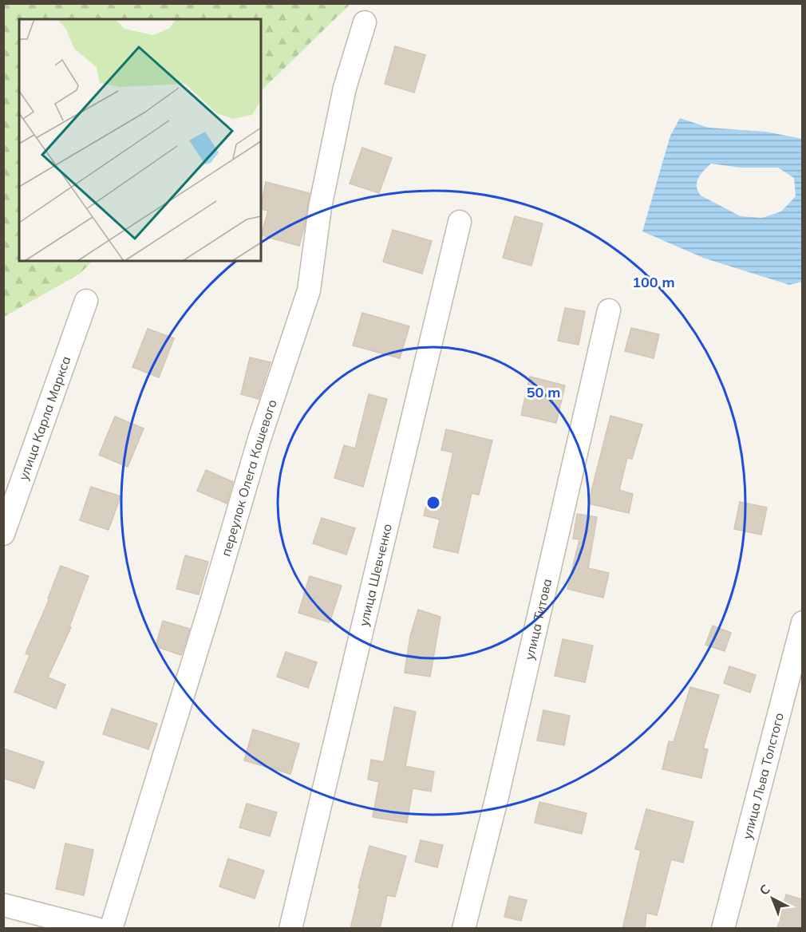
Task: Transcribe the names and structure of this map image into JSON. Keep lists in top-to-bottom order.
{
  "streets": {
    "street": [
      "улица Карла Маркса",
      "переулок Олега Кошевого",
      "улица Шевченко",
      "улица Титова",
      "улица Льва Толстого"
    ]
  },
  "north": "top left",
  "rings": ["100 m", "50 m"]
}
